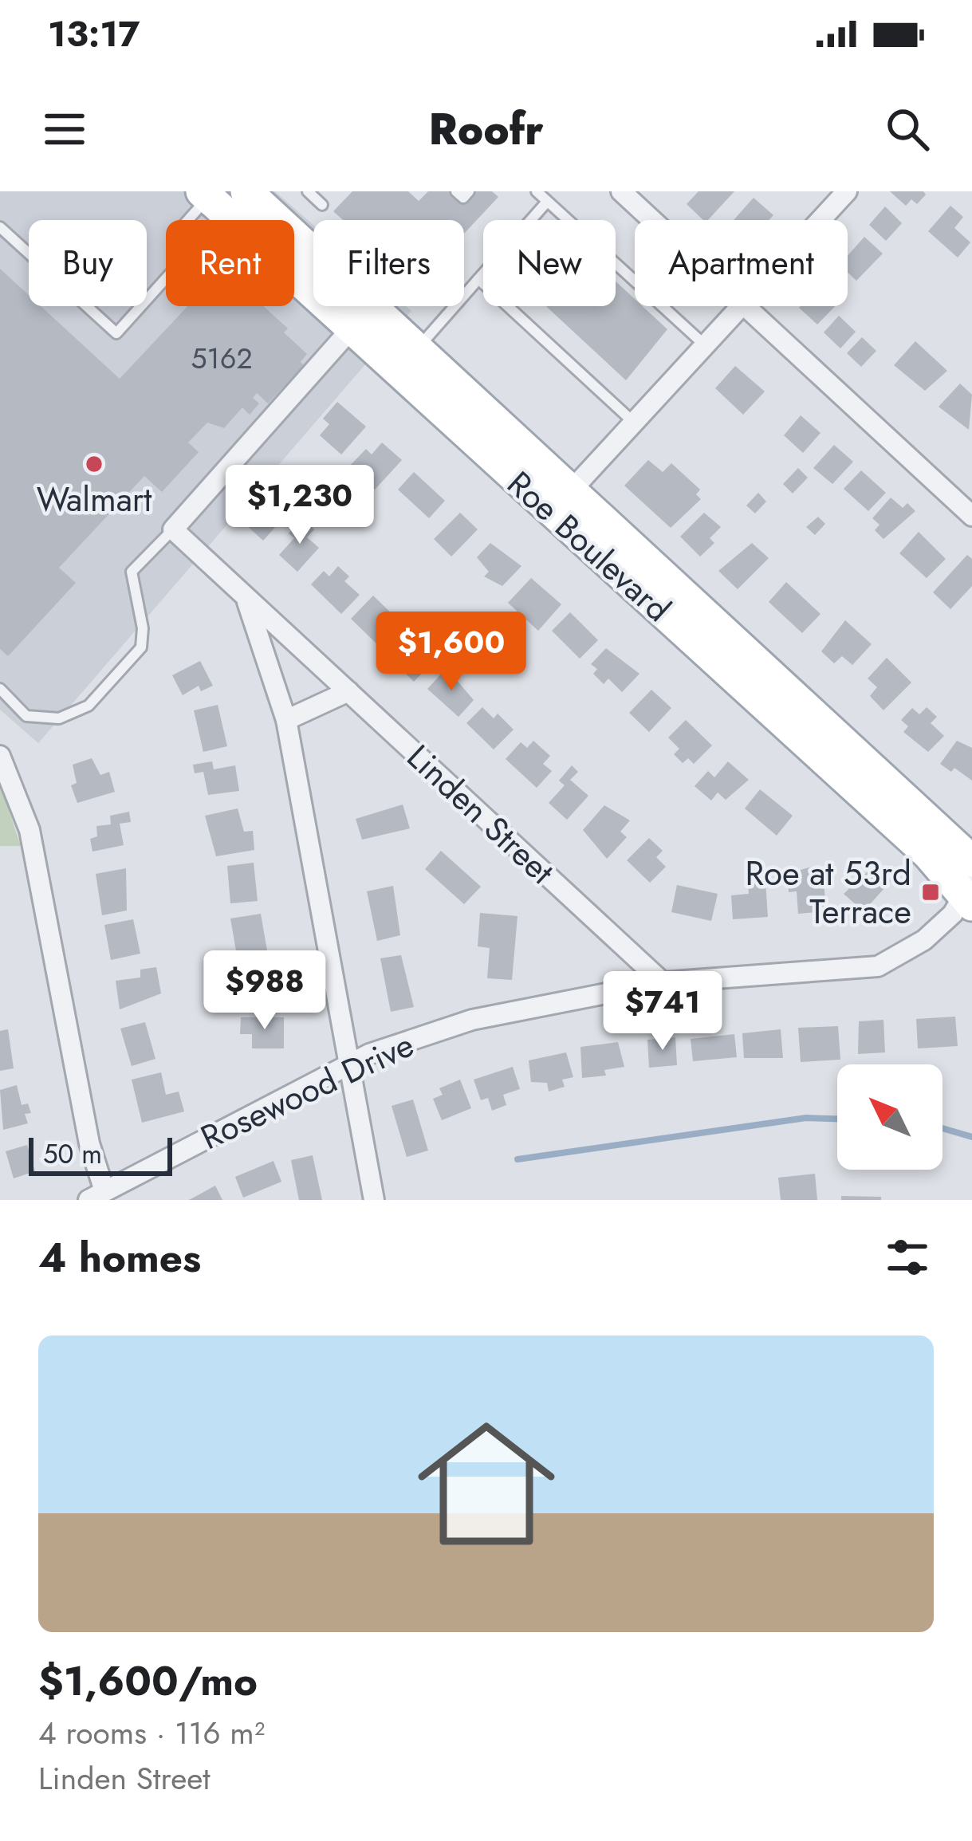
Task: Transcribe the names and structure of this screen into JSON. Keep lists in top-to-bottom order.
{
  "streets": {
    "main road": ["Roe Boulevard"],
    "street": ["Linden Street", "Rosewood Drive"]
  },
  "crossings": [
    ["Roe Boulevard", "Rosewood Drive"],
    ["Linden Street", "Rosewood Drive"]
  ],
  "places": {
    "other": ["Walmart"],
    "transit": ["Roe at 53rd Terrace"]
  },
  "house_numbers": ["5162"],
  "scale_bar": "50 m",
  "north": "top left",
  "page": {
    "status": "13:17",
    "header": "Roofr",
    "chip": [
      "Buy",
      "Rent",
      "Filters",
      "New",
      "Apartment"
    ],
    "price": [
      "$1,230",
      "$1,600",
      "$988",
      "$741"
    ],
    "scale": "50 m",
    "heading": "4 homes",
    "list": [
      {
        "name": "$1,600/mo",
        "note": "4 rooms · 116 m² · Linden Street"
      }
    ]
  }
}
